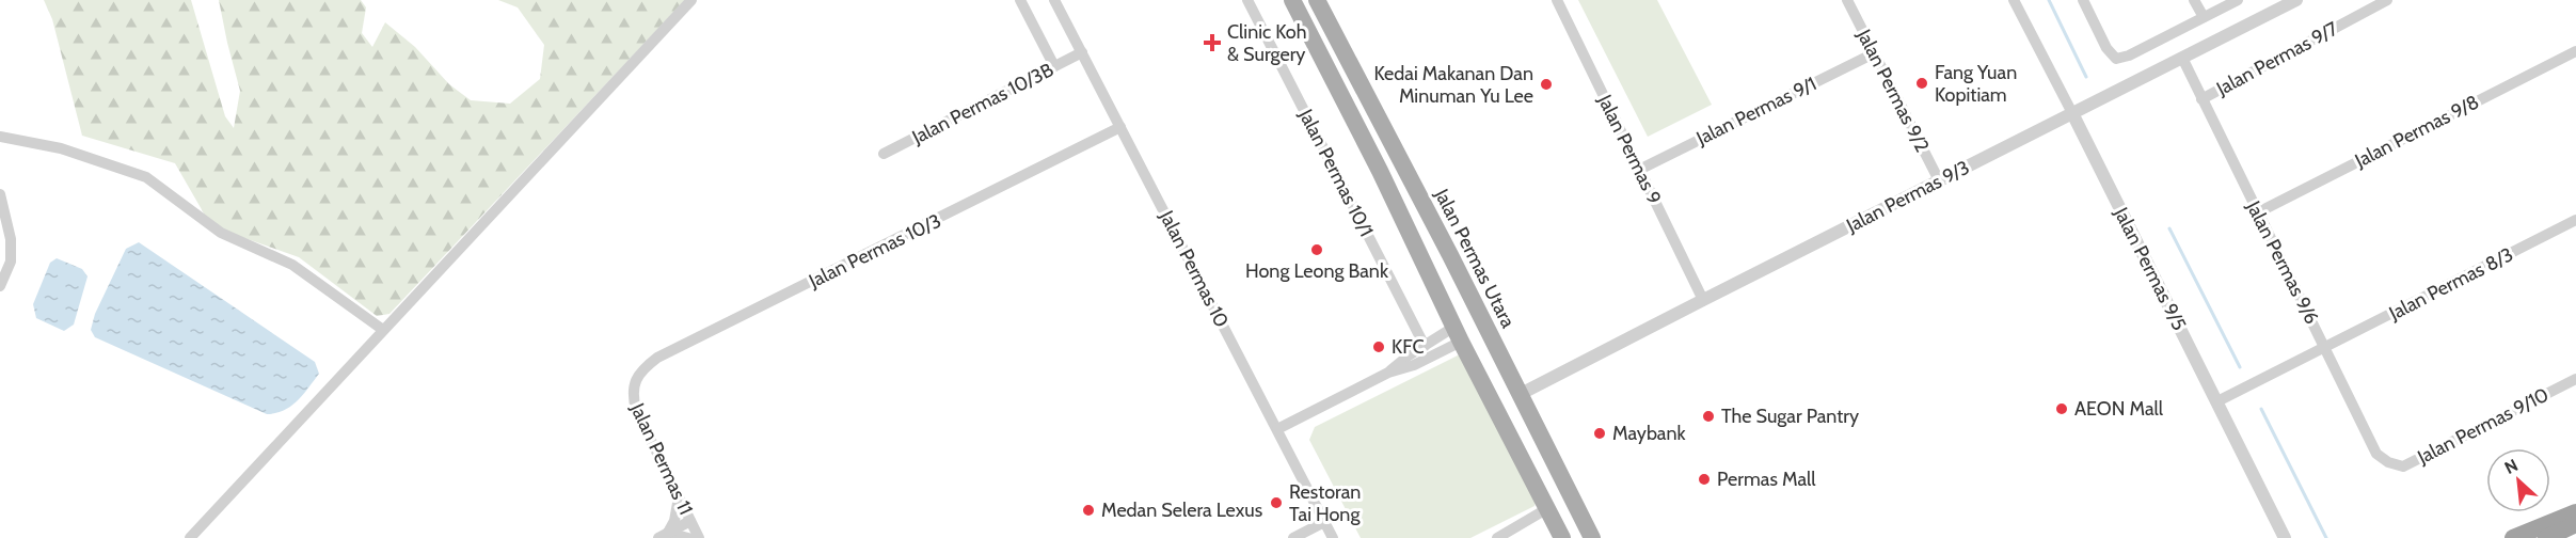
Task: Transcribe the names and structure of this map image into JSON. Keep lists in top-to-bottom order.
{
  "streets": {
    "main road": ["Jalan Permas Utara"],
    "street": [
      "Jalan Permas 9/7",
      "Jalan Permas 9/2",
      "Jalan Permas 10/3B",
      "Jalan Permas 9/1",
      "Jalan Permas 9/8",
      "Jalan Permas 9",
      "Jalan Permas 10/1",
      "Jalan Permas 9/3",
      "Jalan Permas 10/3",
      "Jalan Permas 9/6",
      "Jalan Permas 10",
      "Jalan Permas 9/5",
      "Jalan Permas 8/3",
      "Jalan Permas 9/10",
      "Jalan Permas 11"
    ]
  },
  "crossings": [
    ["Jalan Permas 9/7", "Jalan Permas 9/6"],
    ["Jalan Permas 9/2", "Jalan Permas 9/1"],
    ["Jalan Permas 9/2", "Jalan Permas 9/3"],
    ["Jalan Permas 10/3B", "Jalan Permas 10"],
    ["Jalan Permas 9/1", "Jalan Permas 9"],
    ["Jalan Permas 9/8", "Jalan Permas 9/6"],
    ["Jalan Permas 9", "Jalan Permas 9/3"],
    ["Jalan Permas 9/3", "Jalan Permas Utara"],
    ["Jalan Permas 9/3", "Jalan Permas 9/6"],
    ["Jalan Permas 9/3", "Jalan Permas 9/5"],
    ["Jalan Permas 10/3", "Jalan Permas 10"],
    ["Jalan Permas 10/3", "Jalan Permas 11"],
    ["Jalan Permas 9/6", "Jalan Permas 8/3"],
    ["Jalan Permas 9/6", "Jalan Permas 9/10"],
    ["Jalan Permas 9/5", "Jalan Permas 8/3"]
  ],
  "places": {
    "health": ["Clinic Koh & Surgery"],
    "other": [
      "Fang Yuan Kopitiam",
      "Kedai Makanan Dan Minuman Yu Lee",
      "Hong Leong Bank",
      "KFC",
      "AEON Mall",
      "The Sugar Pantry",
      "Maybank",
      "Permas Mall",
      "Restoran Tai Hong",
      "Medan Selera Lexus"
    ]
  },
  "north": "top left"
}
